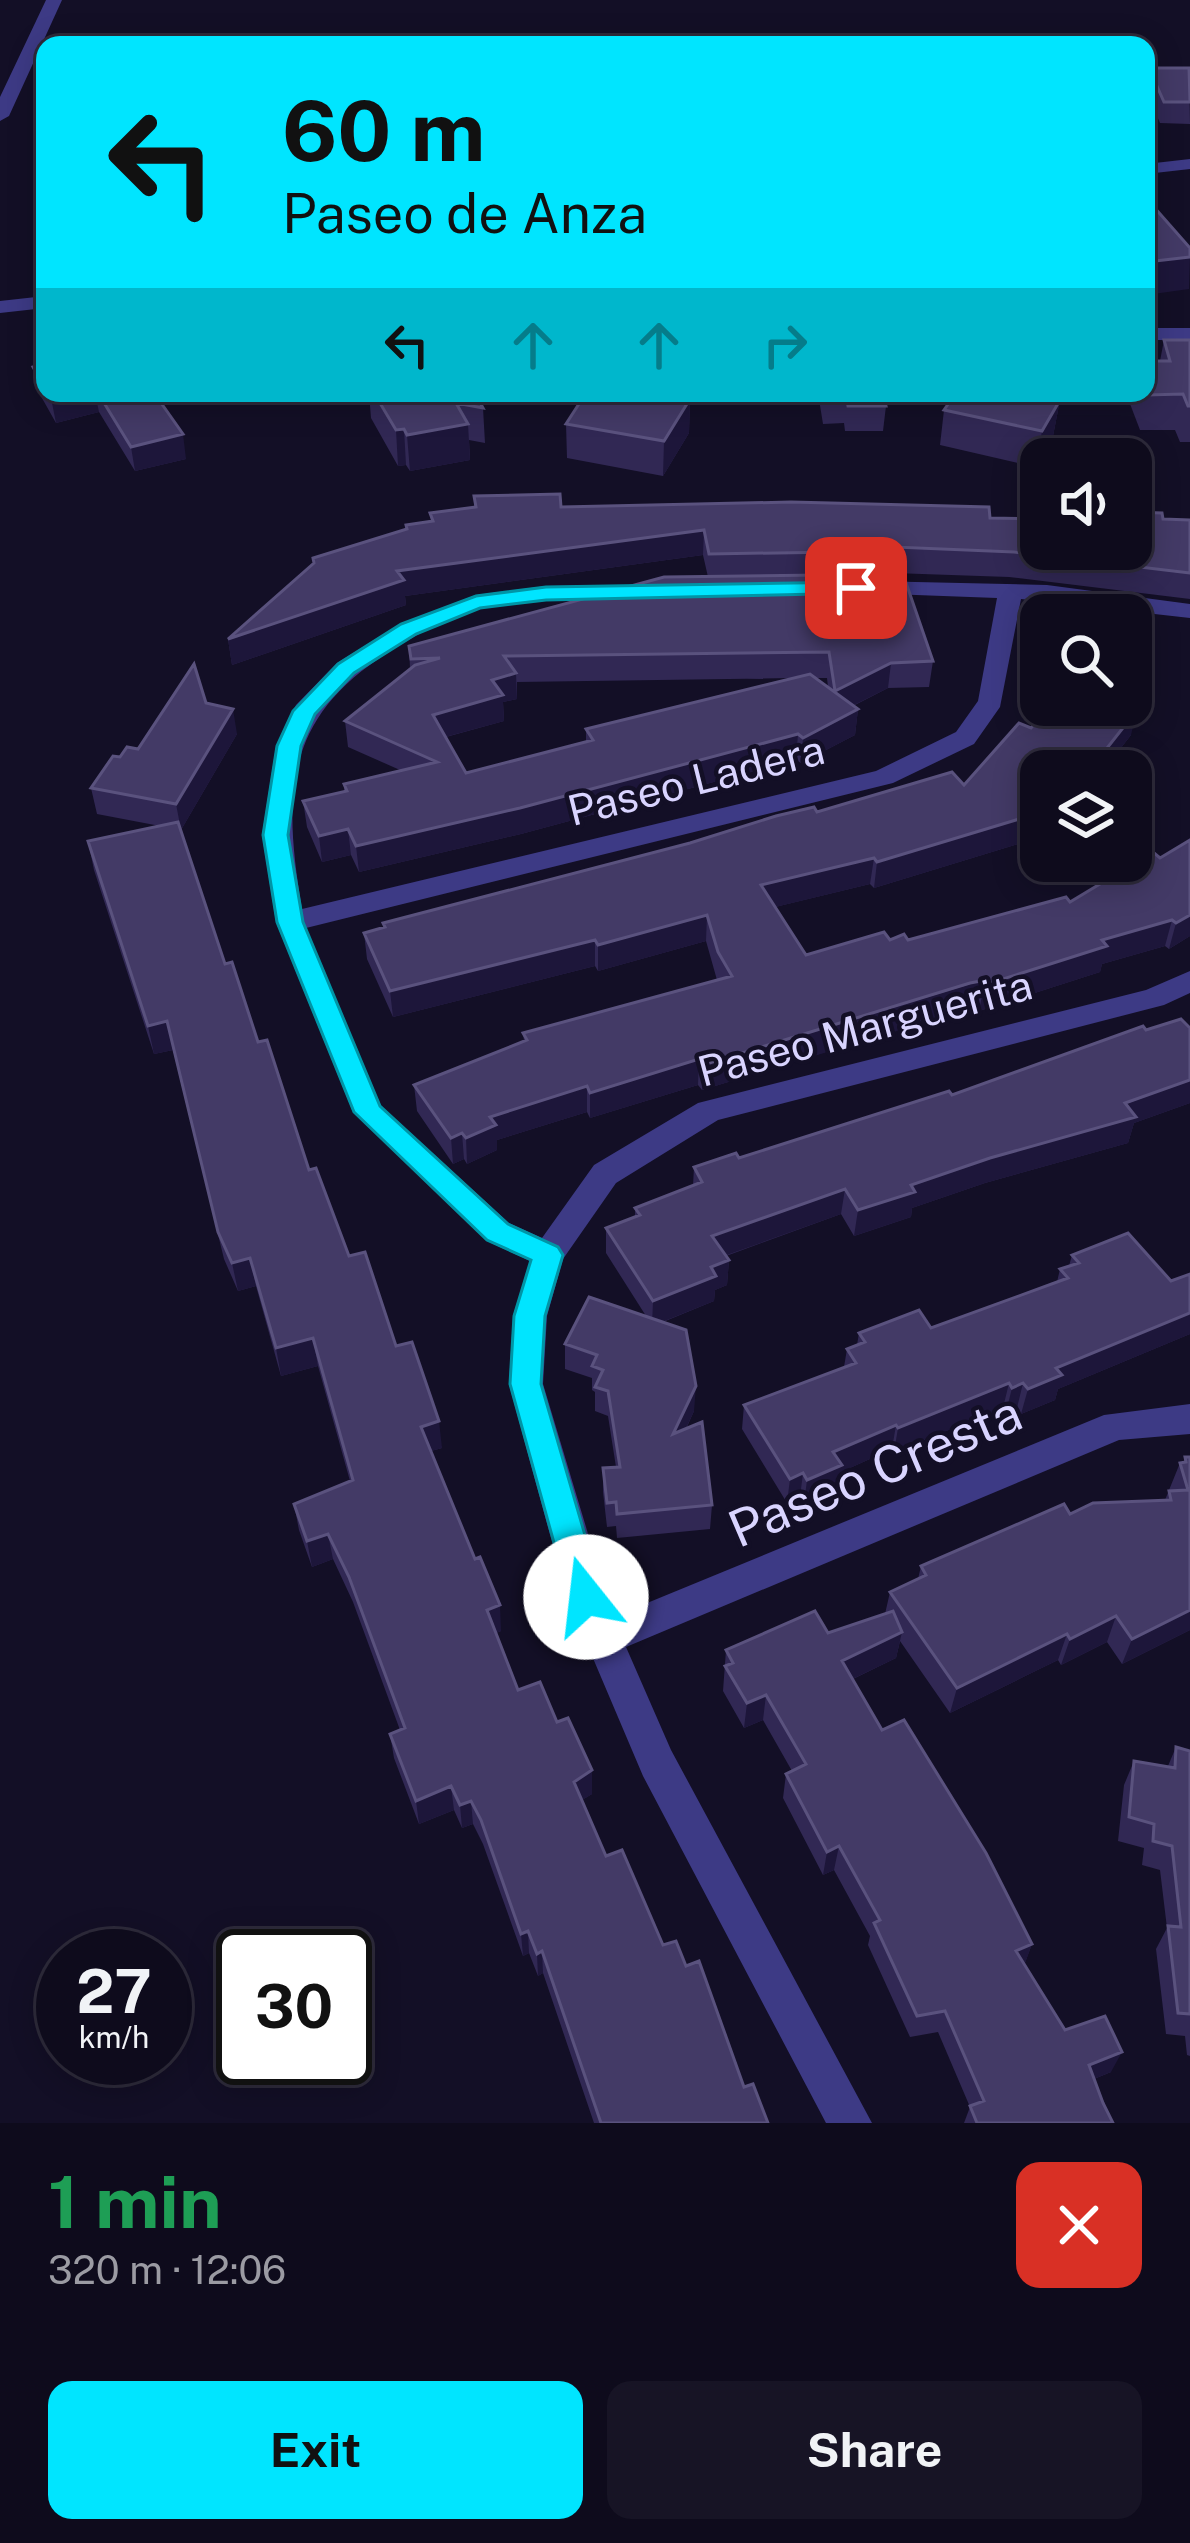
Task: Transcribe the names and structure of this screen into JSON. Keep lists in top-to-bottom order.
{
  "streets": {
    "street": ["Paseo Ladera", "Paseo Marguerita", "Paseo Cresta"]
  },
  "crossings": [
    ["Paseo Marguerita", "Paseo Cresta"]
  ],
  "page": {
    "turn": ["60 m", "Paseo de Anza"],
    "speed": "27 km/h",
    "limit": "30",
    "heading": ["1 min", "320 m · 12:06"],
    "buttons": ["Exit", "Share"]
  }
}
